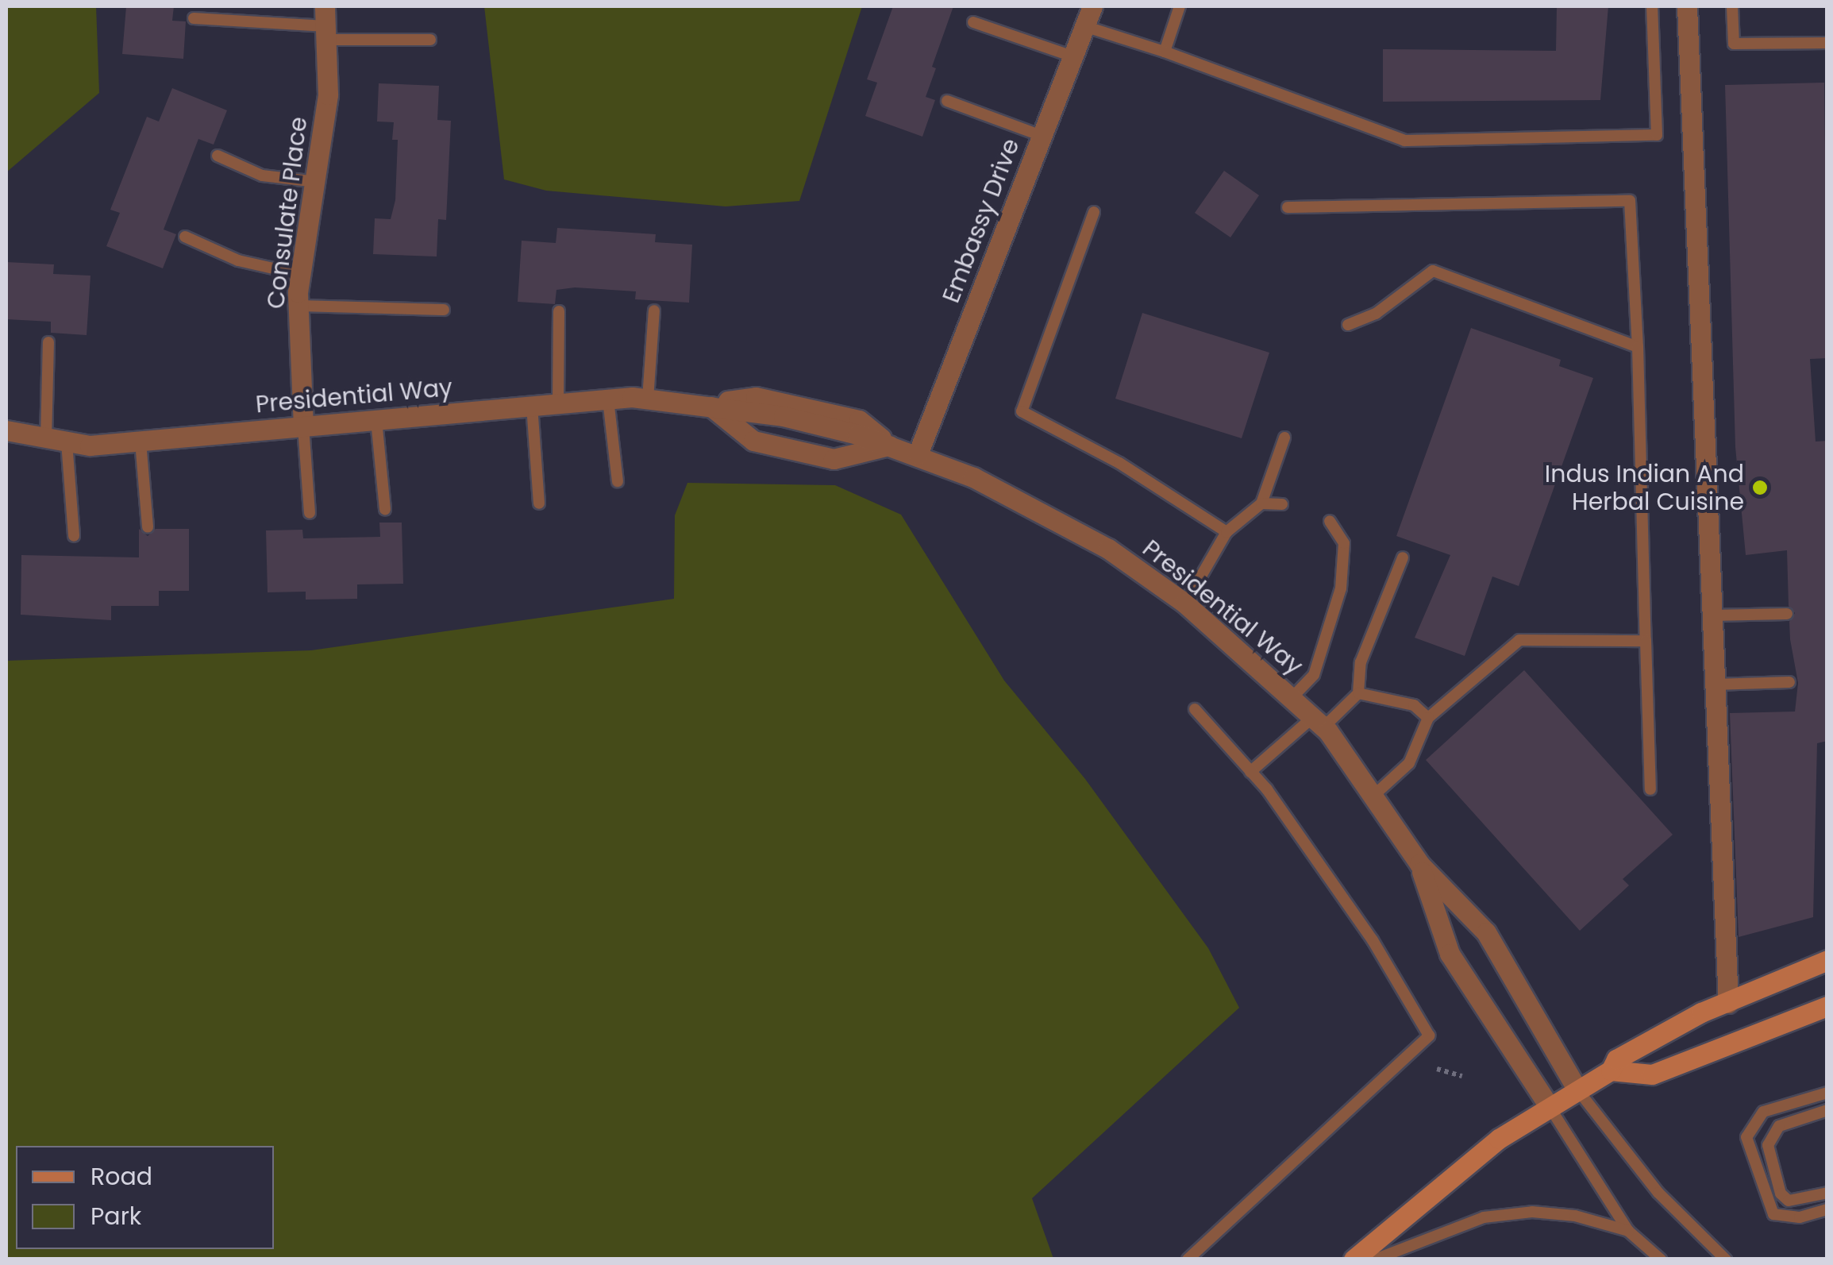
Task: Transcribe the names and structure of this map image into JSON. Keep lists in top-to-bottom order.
{
  "streets": {
    "street": ["Consulate Place", "Embassy Drive", "Presidential Way"]
  },
  "crossings": [
    ["Consulate Place", "Presidential Way"],
    ["Embassy Drive", "Presidential Way"]
  ],
  "places": ["Indus Indian And Herbal Cuisine"],
  "legend": ["Road", "Park"]
}
